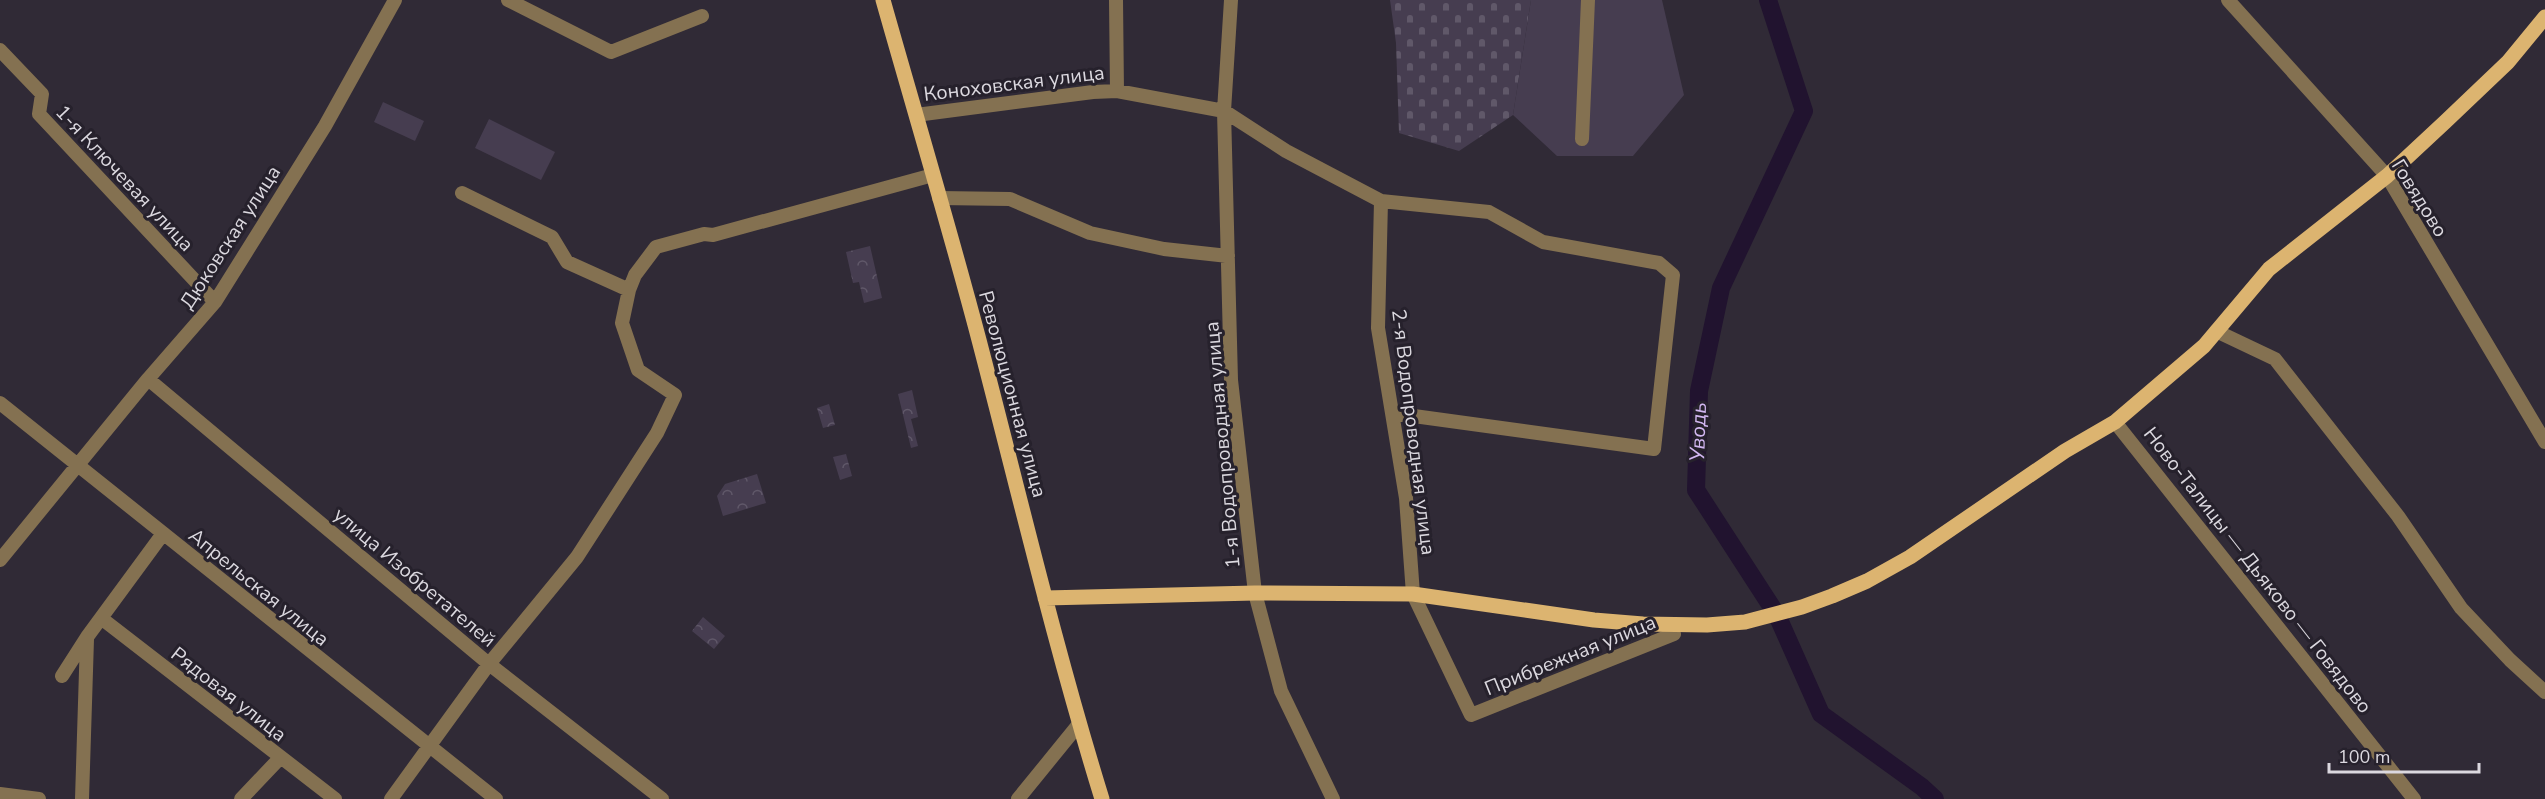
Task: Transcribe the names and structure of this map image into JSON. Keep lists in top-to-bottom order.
{
  "streets": {
    "main road": ["Революционная улица"],
    "street": [
      "Коноховская улица",
      "1-я Ключевая улица",
      "Говядово",
      "Дюковская улица",
      "2-я Водопроводная улица",
      "1-я Водопроводная улица",
      "Ново-Талицы — Дьяково — Говядово",
      "улица Изобретателей",
      "Апрельская улица",
      "Прибрежная улица",
      "Рядовая улица"
    ]
  },
  "crossings": [
    ["Коноховская улица", "Революционная улица"],
    ["Коноховская улица", "1-я Водопроводная улица"],
    ["1-я Ключевая улица", "Дюковская улица"],
    ["Дюковская улица", "улица Изобретателей"],
    ["Дюковская улица", "Апрельская улица"],
    ["2-я Водопроводная улица", "Прибрежная улица"]
  ],
  "water": ["Уводь"],
  "scale_bar": "100 m"
}
